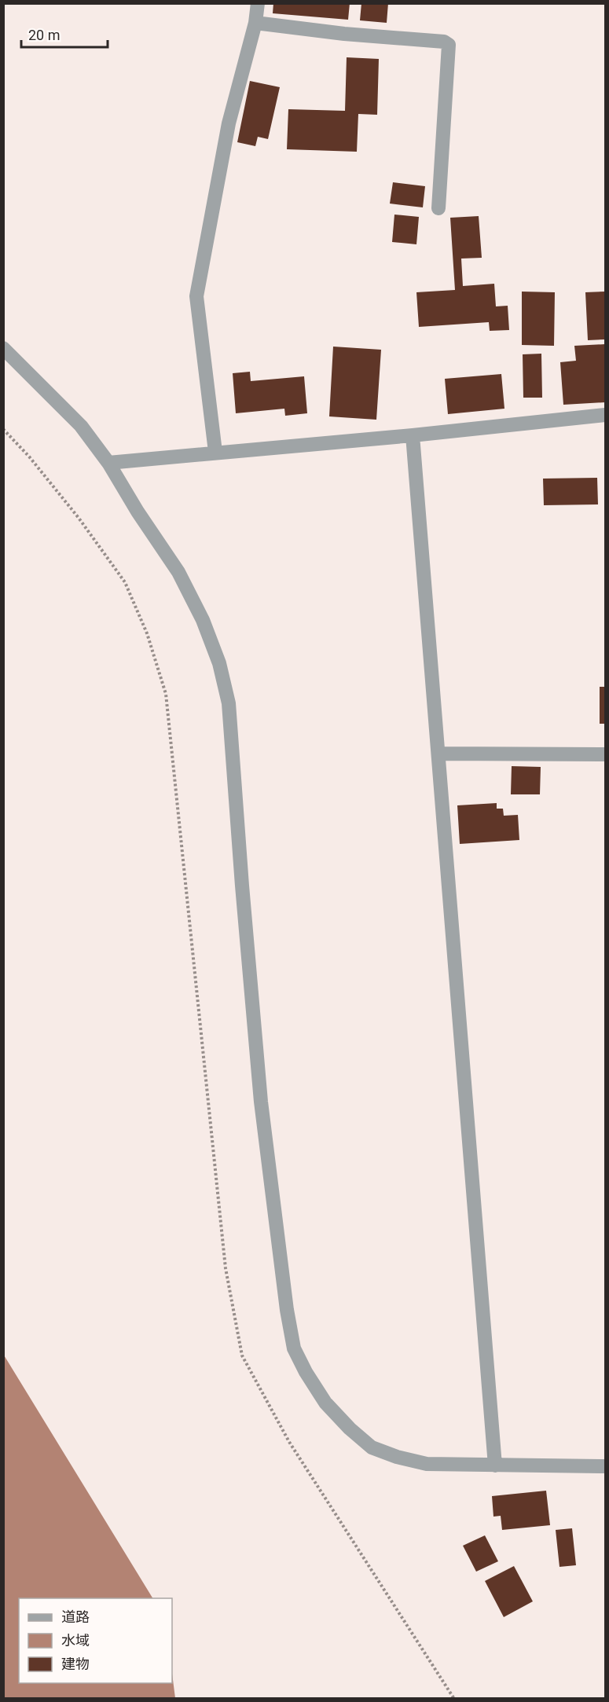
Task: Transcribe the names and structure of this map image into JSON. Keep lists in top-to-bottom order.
{
  "legend": ["道路", "水域", "建物"],
  "scale_bar": "20 m"
}
